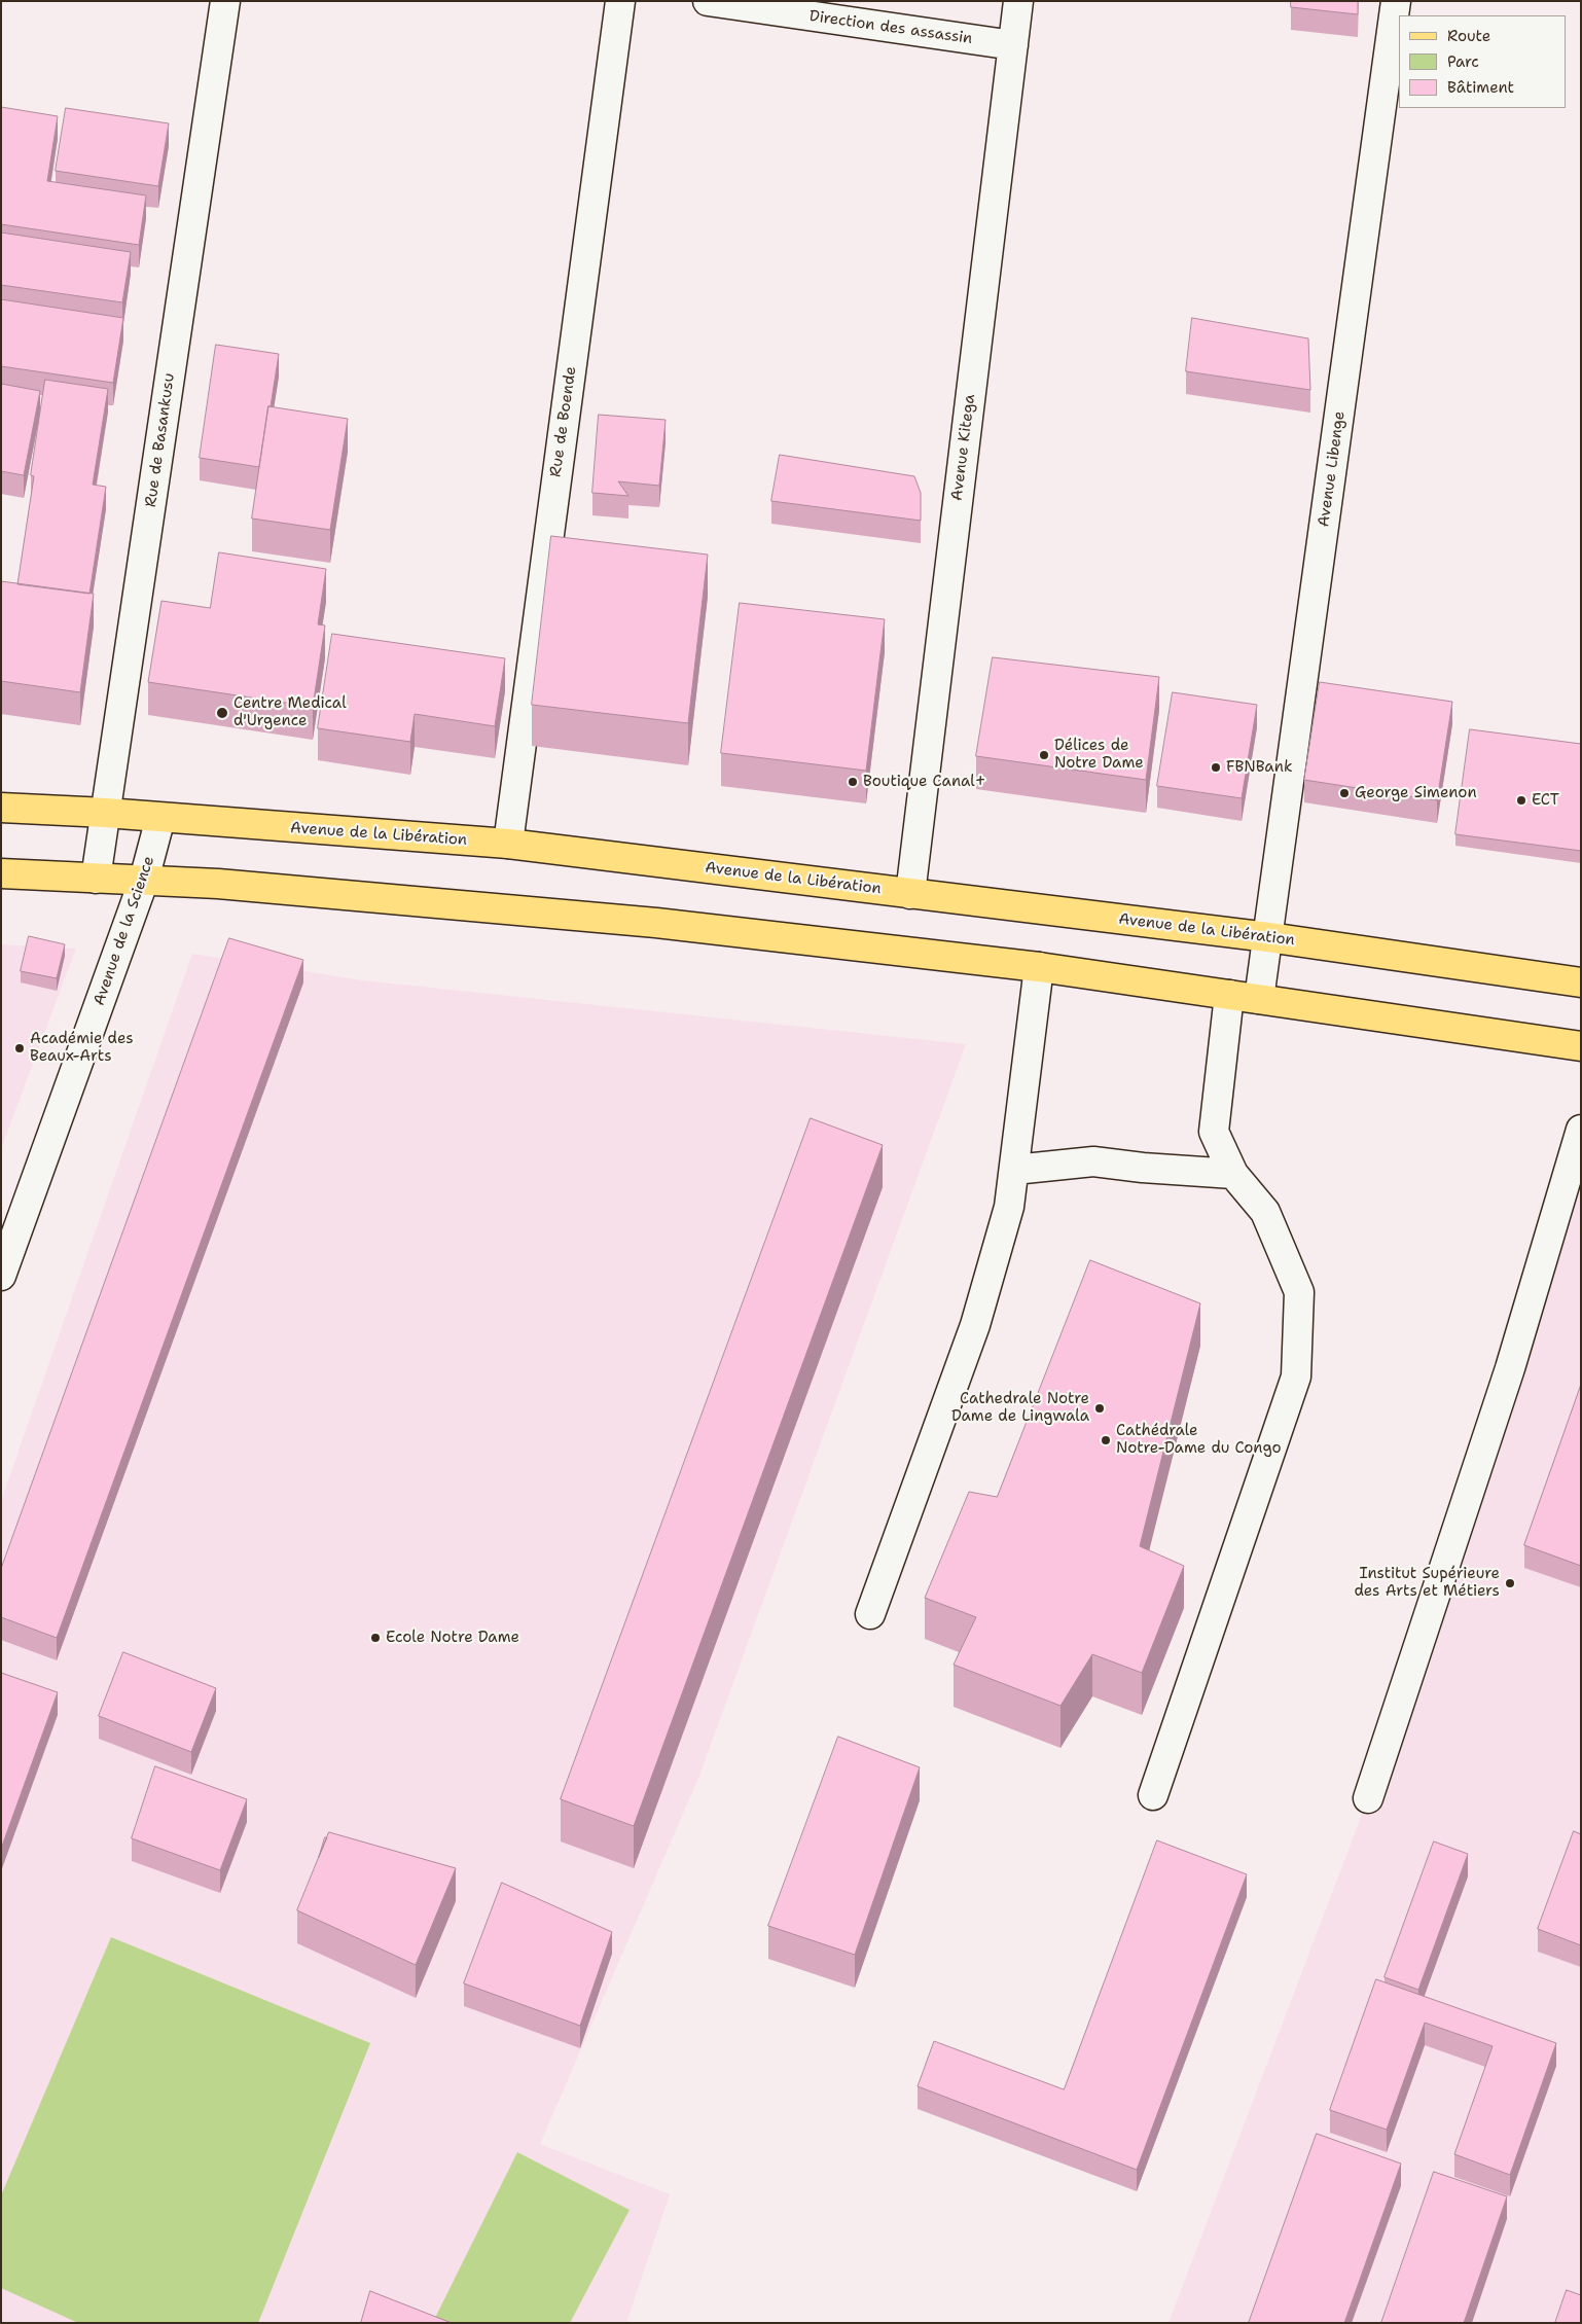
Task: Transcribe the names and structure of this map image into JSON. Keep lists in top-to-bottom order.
{
  "streets": {
    "main road": ["Avenue de la Libération"],
    "street": [
      "Direction des assassin",
      "Rue de Boende",
      "Rue de Basankusu",
      "Avenue Kitega",
      "Avenue Libenge",
      "Avenue de la Science"
    ]
  },
  "crossings": [
    ["Direction des assassin", "Avenue Kitega"],
    ["Rue de Boende", "Avenue de la Libération"],
    ["Rue de Basankusu", "Avenue de la Libération"],
    ["Avenue Kitega", "Avenue de la Libération"],
    ["Avenue Libenge", "Avenue de la Libération"],
    ["Avenue de la Libération", "Avenue de la Science"]
  ],
  "places": [
    "Centre Medical d'Urgence",
    "Délices de Notre Dame",
    "FBNBank",
    "Boutique Canal+",
    "George Simenon",
    "ECT",
    "Académie des Beaux-Arts",
    "Cathedrale Notre Dame de Lingwala",
    "Cathédrale Notre-Dame du Congo",
    "Institut Supérieure des Arts et Métiers",
    "Ecole Notre Dame"
  ],
  "legend": ["Route", "Parc", "Bâtiment"]
}
